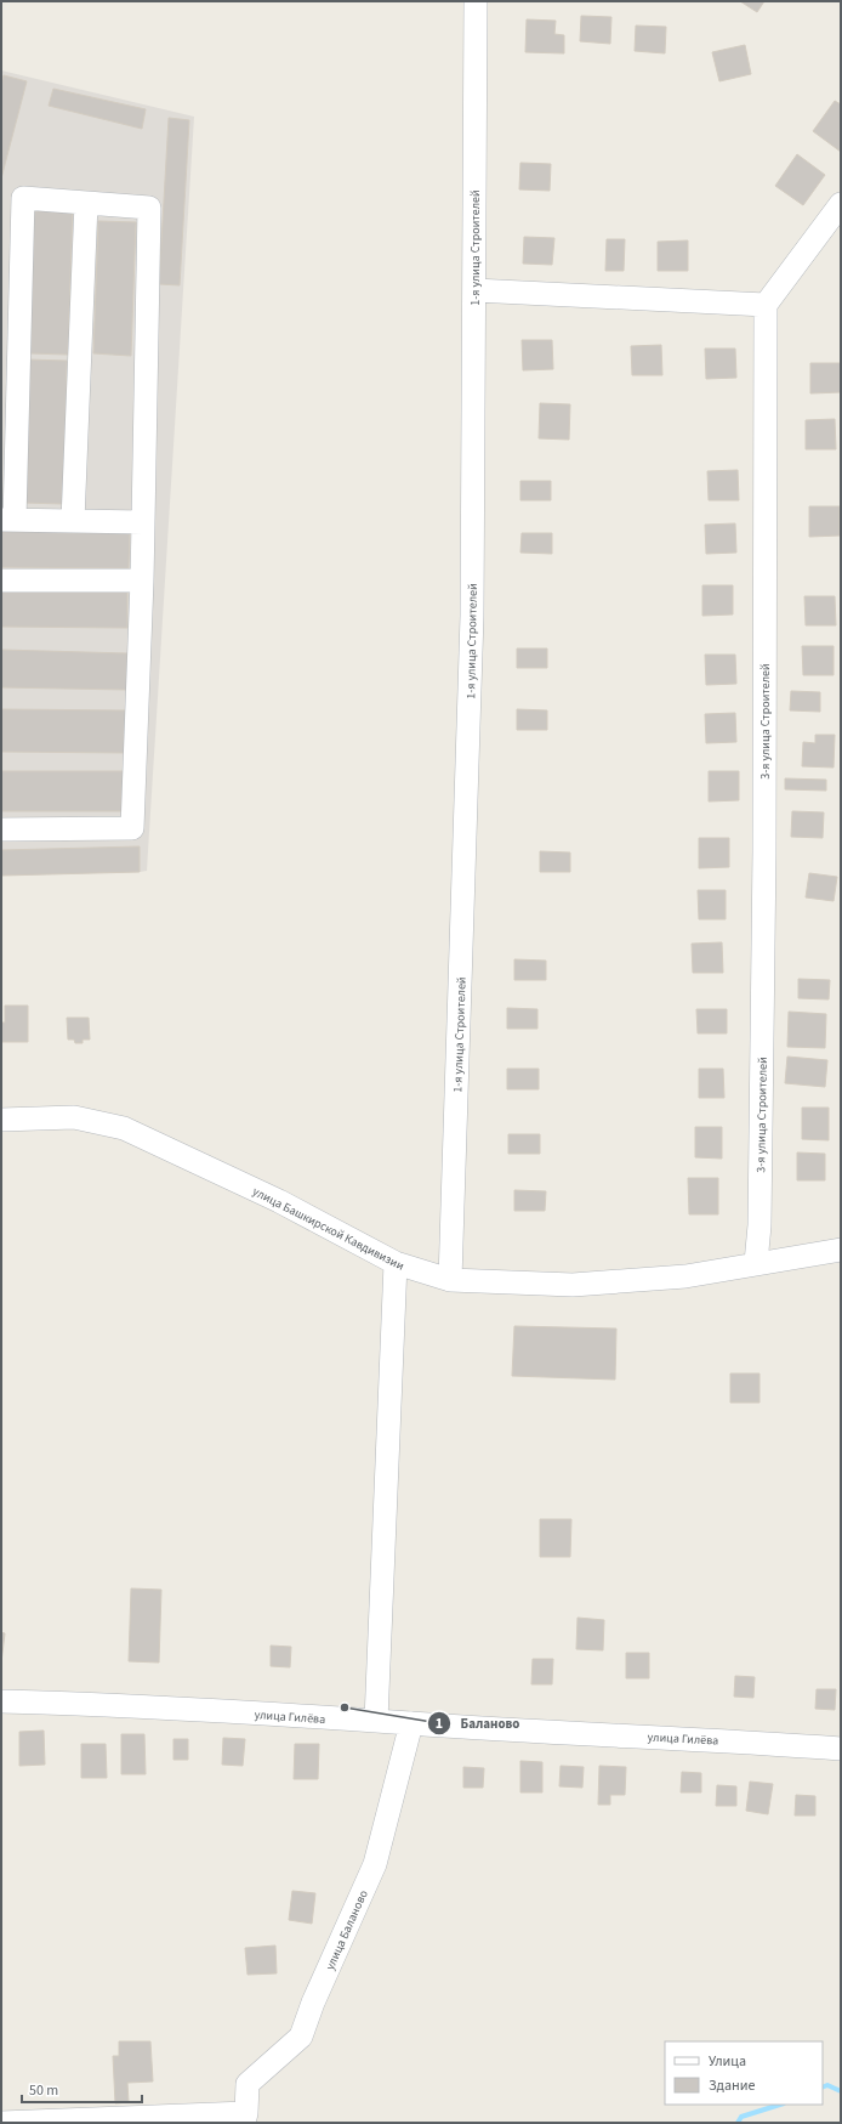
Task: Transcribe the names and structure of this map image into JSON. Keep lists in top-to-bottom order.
{
  "streets": {
    "street": [
      "1-я улица Строителей",
      "3-я улица Строителей",
      "улица Башкирской Кавдивизии",
      "улица Гилёва",
      "улица Баланово"
    ]
  },
  "crossings": [
    ["1-я улица Строителей", "улица Башкирской Кавдивизии"],
    ["3-я улица Строителей", "улица Башкирской Кавдивизии"],
    ["улица Гилёва", "улица Баланово"]
  ],
  "places": ["Баланово"],
  "legend": ["Улица", "Здание"],
  "scale_bar": "50 m"
}
